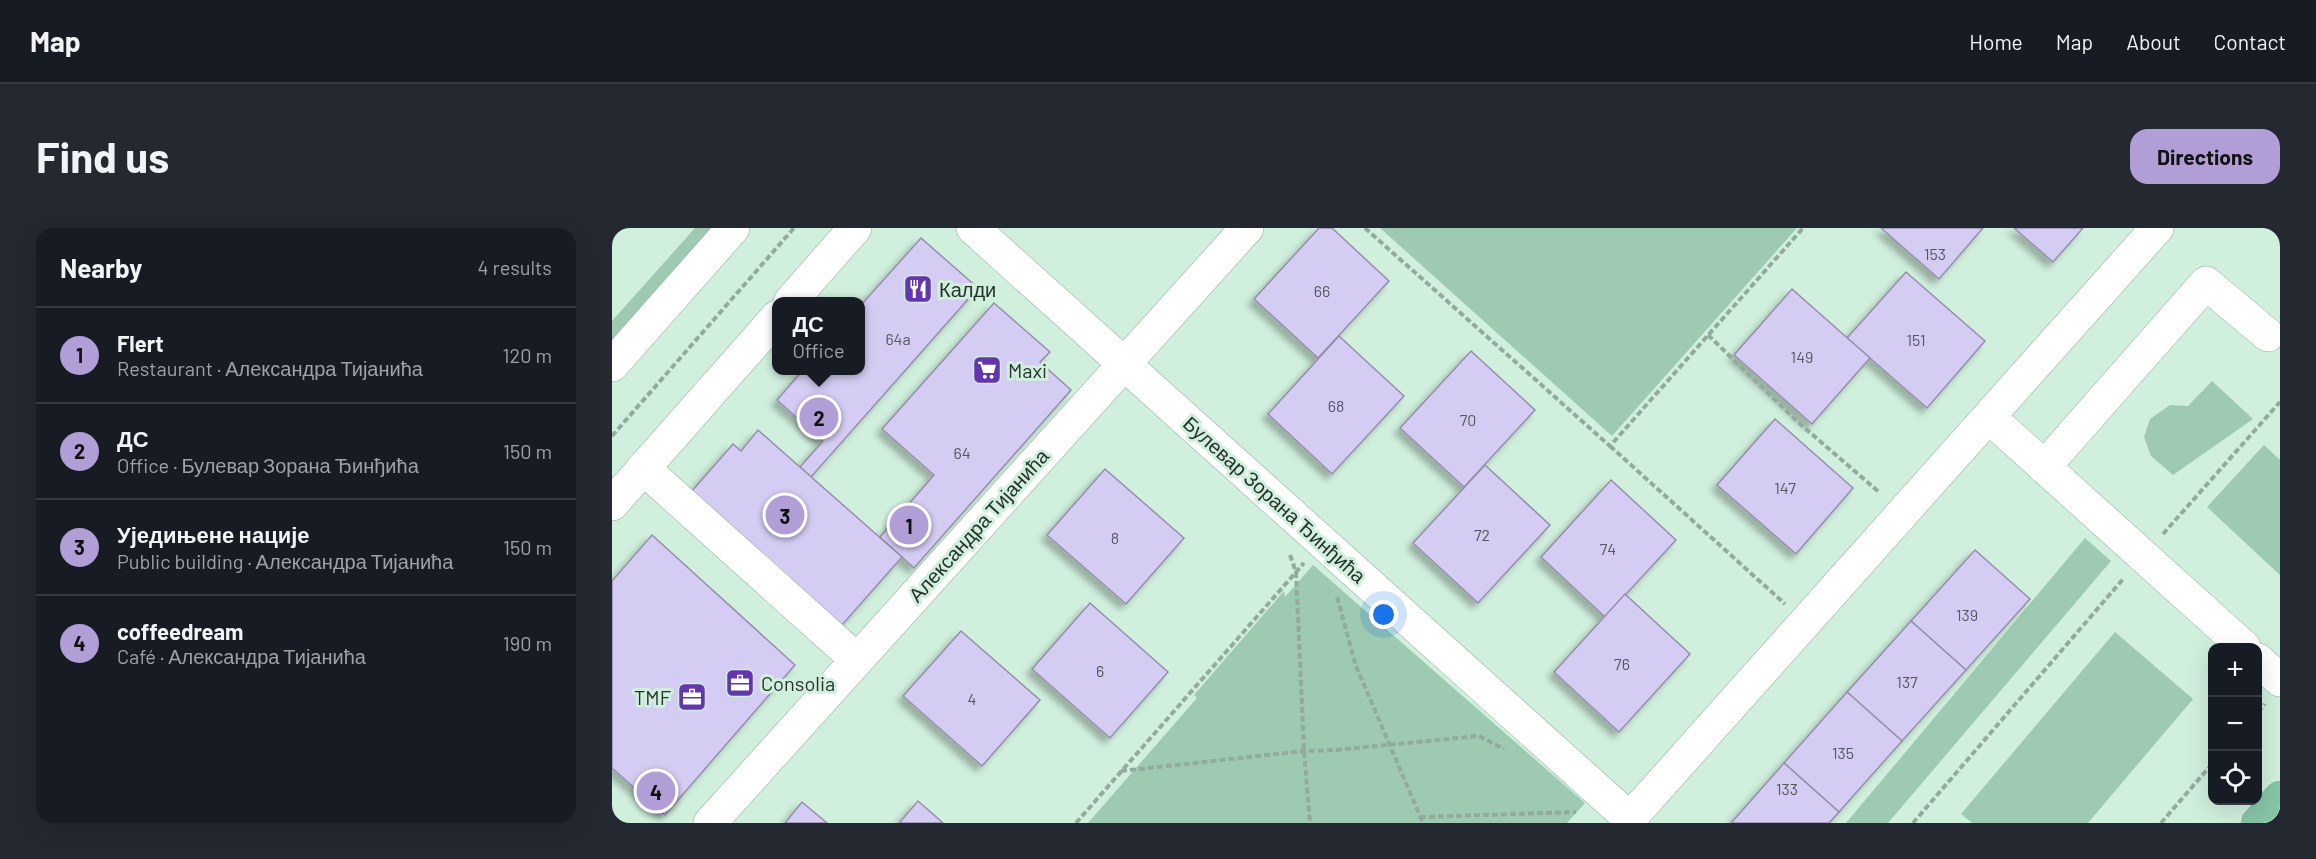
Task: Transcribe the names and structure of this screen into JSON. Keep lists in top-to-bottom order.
{
  "streets": {
    "street": ["Булевар Зорана Ђинђића", "Александра Тијанића"]
  },
  "crossings": [
    ["Булевар Зорана Ђинђића", "Александра Тијанића"]
  ],
  "places": {
    "restaurant": ["Калди"],
    "supermarket": ["Maxi"],
    "office": ["Consolia", "TMF"]
  },
  "house_numbers": [
    "153",
    "66",
    "64a",
    "151",
    "149",
    "68",
    "70",
    "64",
    "147",
    "72",
    "8",
    "74",
    "139",
    "76",
    "6",
    "137",
    "4",
    "135",
    "133"
  ],
  "page": {
    "header": "Map",
    "nav": [
      "Home",
      "Map",
      "About",
      "Contact"
    ],
    "buttons": "Directions",
    "title": "Find us",
    "heading": ["Nearby", "4 results"],
    "popup": ["ДС", "Office"],
    "list": [
      {
        "mark": "1",
        "name": "Flert",
        "note": "Restaurant · Александра Тијанића",
        "value": "120 m"
      },
      {
        "mark": "2",
        "name": "ДС",
        "note": "Office · Булевар Зорана Ђинђића",
        "value": "150 m"
      },
      {
        "mark": "3",
        "name": "Уједињене нације",
        "note": "Public building · Александра Тијанића",
        "value": "150 m"
      },
      {
        "mark": "4",
        "name": "coffeedream",
        "note": "Café · Александра Тијанића",
        "value": "190 m"
      }
    ],
    "pins": [
      "2",
      "3",
      "1",
      "4"
    ],
    "map_buttons": ["+", "−"]
  }
}
